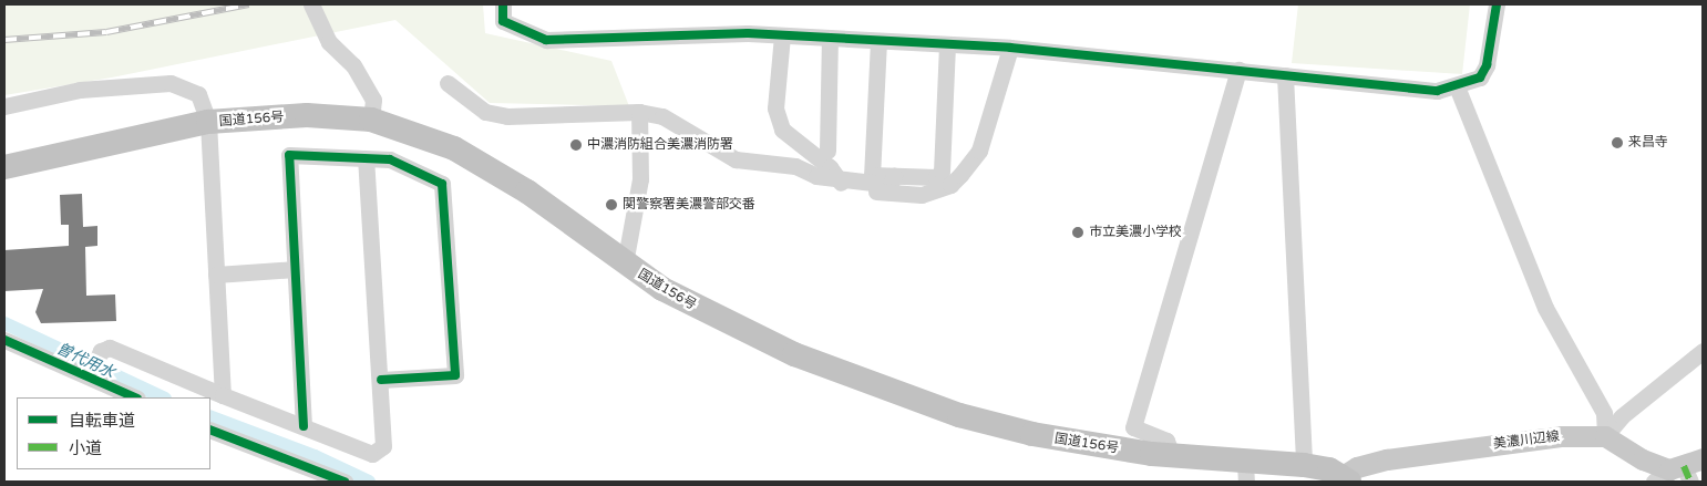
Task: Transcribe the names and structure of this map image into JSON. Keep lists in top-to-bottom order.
{
  "streets": {
    "highway": ["国道156号"],
    "main road": ["美濃川辺線"]
  },
  "crossings": [
    ["国道156号", "美濃川辺線"]
  ],
  "water": ["曽代用水"],
  "places": [
    "来昌寺",
    "中濃消防組合美濃消防署",
    "関警察署美濃警部交番",
    "市立美濃小学校"
  ],
  "legend": ["自転車道", "小道"]
}
